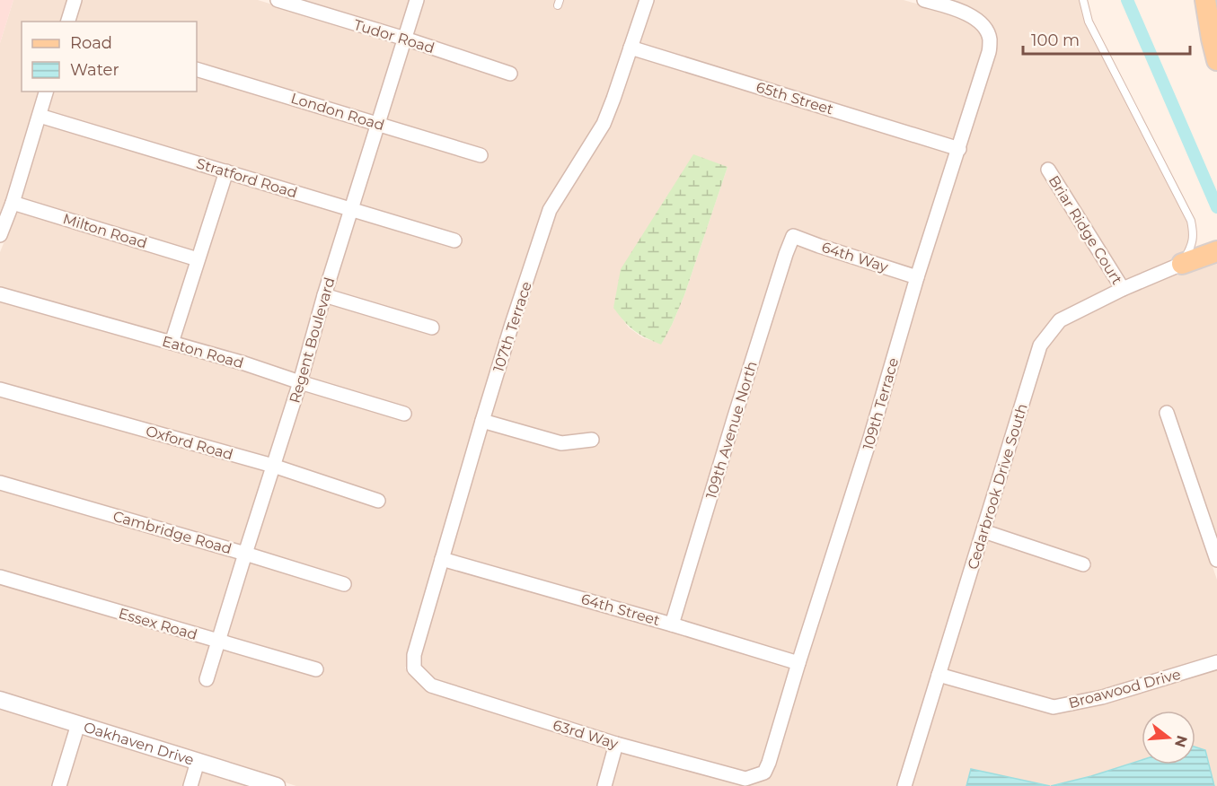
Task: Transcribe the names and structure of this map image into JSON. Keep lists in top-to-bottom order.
{
  "streets": {
    "street": [
      "Tudor Road",
      "65th Street",
      "London Road",
      "Stratford Road",
      "Briar Ridge Court",
      "Milton Road",
      "64th Way",
      "107th Terrace",
      "Regent Boulevard",
      "Eaton Road",
      "109th Terrace",
      "109th Avenue North",
      "Oxford Road",
      "Cedarbrook Drive South",
      "Cambridge Road",
      "64th Street",
      "Essex Road",
      "Broawood Drive",
      "63rd Way",
      "Oakhaven Drive"
    ]
  },
  "crossings": [
    ["Tudor Road", "Regent Boulevard"],
    ["65th Street", "107th Terrace"],
    ["65th Street", "109th Terrace"],
    ["London Road", "Regent Boulevard"],
    ["Stratford Road", "Regent Boulevard"],
    ["Briar Ridge Court", "Cedarbrook Drive South"],
    ["64th Way", "109th Terrace"],
    ["64th Way", "109th Avenue North"],
    ["107th Terrace", "64th Street"],
    ["107th Terrace", "63rd Way"],
    ["Regent Boulevard", "Eaton Road"],
    ["Regent Boulevard", "Oxford Road"],
    ["Regent Boulevard", "Cambridge Road"],
    ["Regent Boulevard", "Essex Road"],
    ["109th Terrace", "64th Street"],
    ["109th Terrace", "63rd Way"],
    ["109th Avenue North", "64th Street"],
    ["Cedarbrook Drive South", "Broawood Drive"]
  ],
  "legend": ["Road", "Water"],
  "scale_bar": "100 m",
  "north": "right"
}
